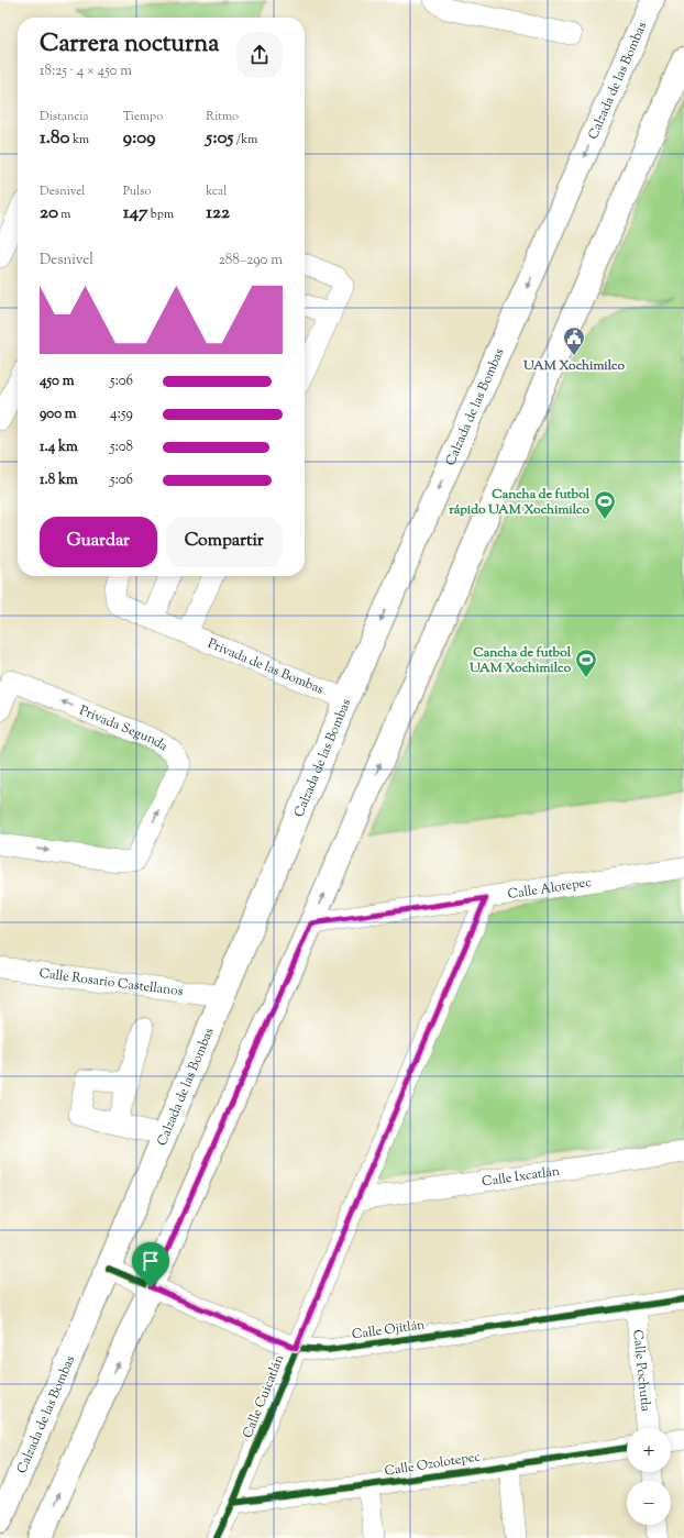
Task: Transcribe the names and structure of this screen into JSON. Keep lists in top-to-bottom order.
{
  "streets": {
    "main road": ["Calzada de las Bombas"],
    "street": [
      "Privada de las Bombas",
      "Privada Segunda",
      "Calle Alotepec",
      "Calle Rosario Castellanos",
      "Calle Ixcatlán",
      "Calle Ojitlán",
      "Calle Pochutla",
      "Calle Cuicatlán",
      "Calle Ozolotepec"
    ]
  },
  "crossings": [
    ["Calzada de las Bombas", "Privada de las Bombas"],
    ["Calzada de las Bombas", "Calle Rosario Castellanos"],
    ["Calzada de las Bombas", "Calle Ojitlán"],
    ["Calle Alotepec", "Calle Cuicatlán"],
    ["Calle Ixcatlán", "Calle Cuicatlán"],
    ["Calle Ojitlán", "Calle Pochutla"],
    ["Calle Ojitlán", "Calle Cuicatlán"],
    ["Calle Cuicatlán", "Calle Ozolotepec"]
  ],
  "places": {
    "public building": ["UAM Xochimilco"],
    "sports": ["Cancha de futbol rápido UAM Xochimilco", "Cancha de futbol UAM Xochimilco"]
  },
  "page": {
    "heading": ["Carrera nocturna", "18:25 · 4 × 450 m"],
    "stats": [
      ["Distancia", "1.80 km"],
      ["Tiempo", "9:09"],
      ["Ritmo", "5:05 /km"],
      ["Desnivel", "20 m"],
      ["Pulso", "147 bpm"],
      ["kcal", "122"]
    ],
    "chart": ["Desnivel", "288–290 m"],
    "list": [
      {
        "name": "450 m",
        "note": "5:06"
      },
      {
        "name": "900 m",
        "note": "4:59"
      },
      {
        "name": "1.4 km",
        "note": "5:08"
      },
      {
        "name": "1.8 km",
        "note": "5:06"
      }
    ],
    "buttons": ["Guardar", "Compartir"],
    "map_buttons": ["+", "−"]
  }
}
